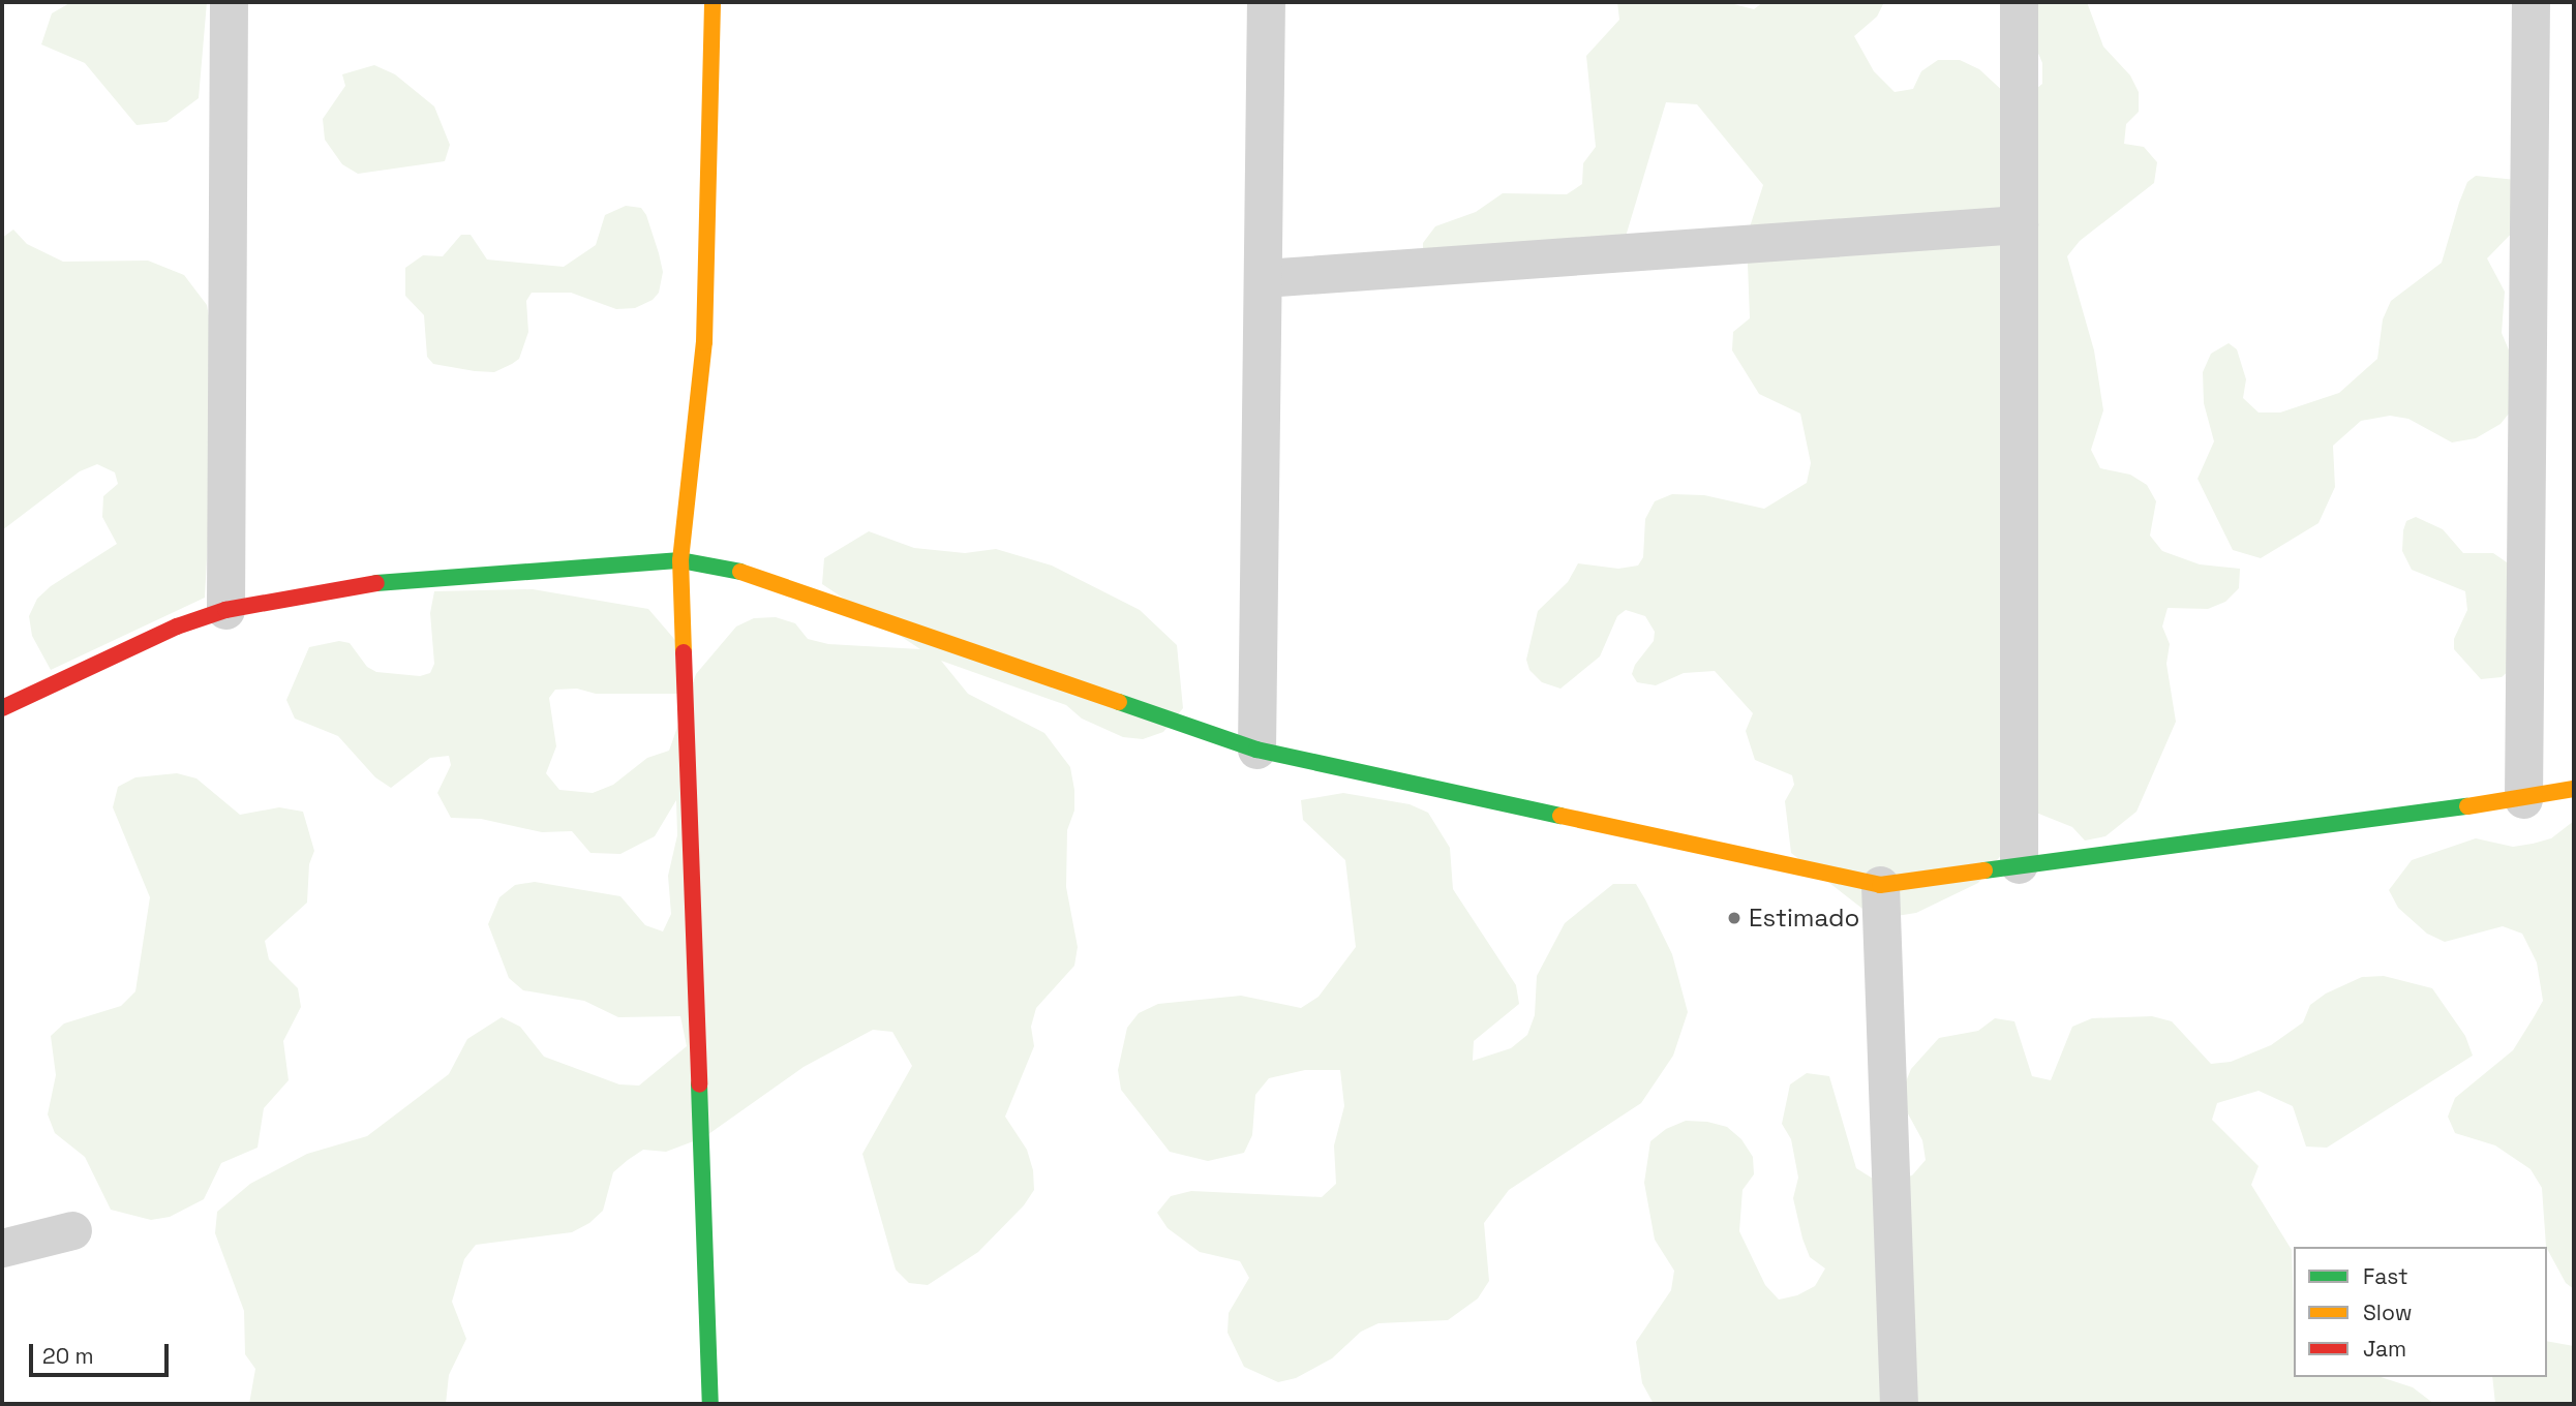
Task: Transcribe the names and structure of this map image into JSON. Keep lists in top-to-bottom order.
{
  "places": ["Estimado"],
  "legend": ["Fast", "Slow", "Jam"],
  "scale_bar": "20 m"
}
